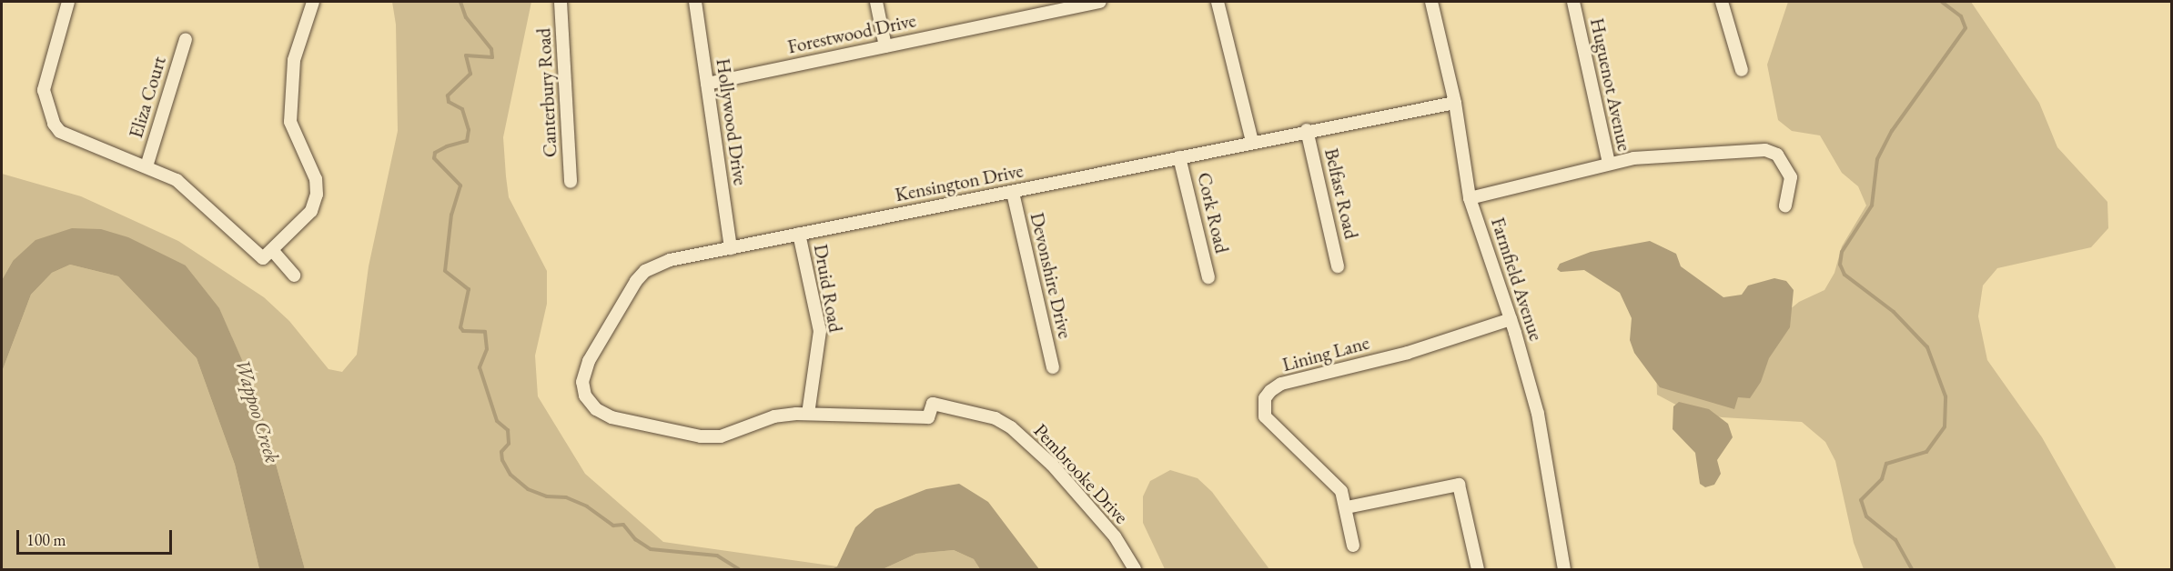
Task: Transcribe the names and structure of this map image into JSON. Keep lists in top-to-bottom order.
{
  "streets": {
    "street": [
      "Forestwood Drive",
      "Huguenot Avenue",
      "Canterbury Road",
      "Eliza Court",
      "Hollywood Drive",
      "Kensington Drive",
      "Belfast Road",
      "Cork Road",
      "Devonshire Drive",
      "Farmfield Avenue",
      "Druid Road",
      "Lining Lane",
      "Pembrooke Drive"
    ]
  },
  "crossings": [
    ["Forestwood Drive", "Hollywood Drive"],
    ["Huguenot Avenue", "Farmfield Avenue"],
    ["Hollywood Drive", "Kensington Drive"],
    ["Kensington Drive", "Belfast Road"],
    ["Kensington Drive", "Cork Road"],
    ["Kensington Drive", "Devonshire Drive"],
    ["Kensington Drive", "Farmfield Avenue"],
    ["Kensington Drive", "Druid Road"],
    ["Kensington Drive", "Pembrooke Drive"],
    ["Farmfield Avenue", "Lining Lane"],
    ["Druid Road", "Pembrooke Drive"]
  ],
  "water": ["Wappoo Creek"],
  "scale_bar": "100 m"
}
